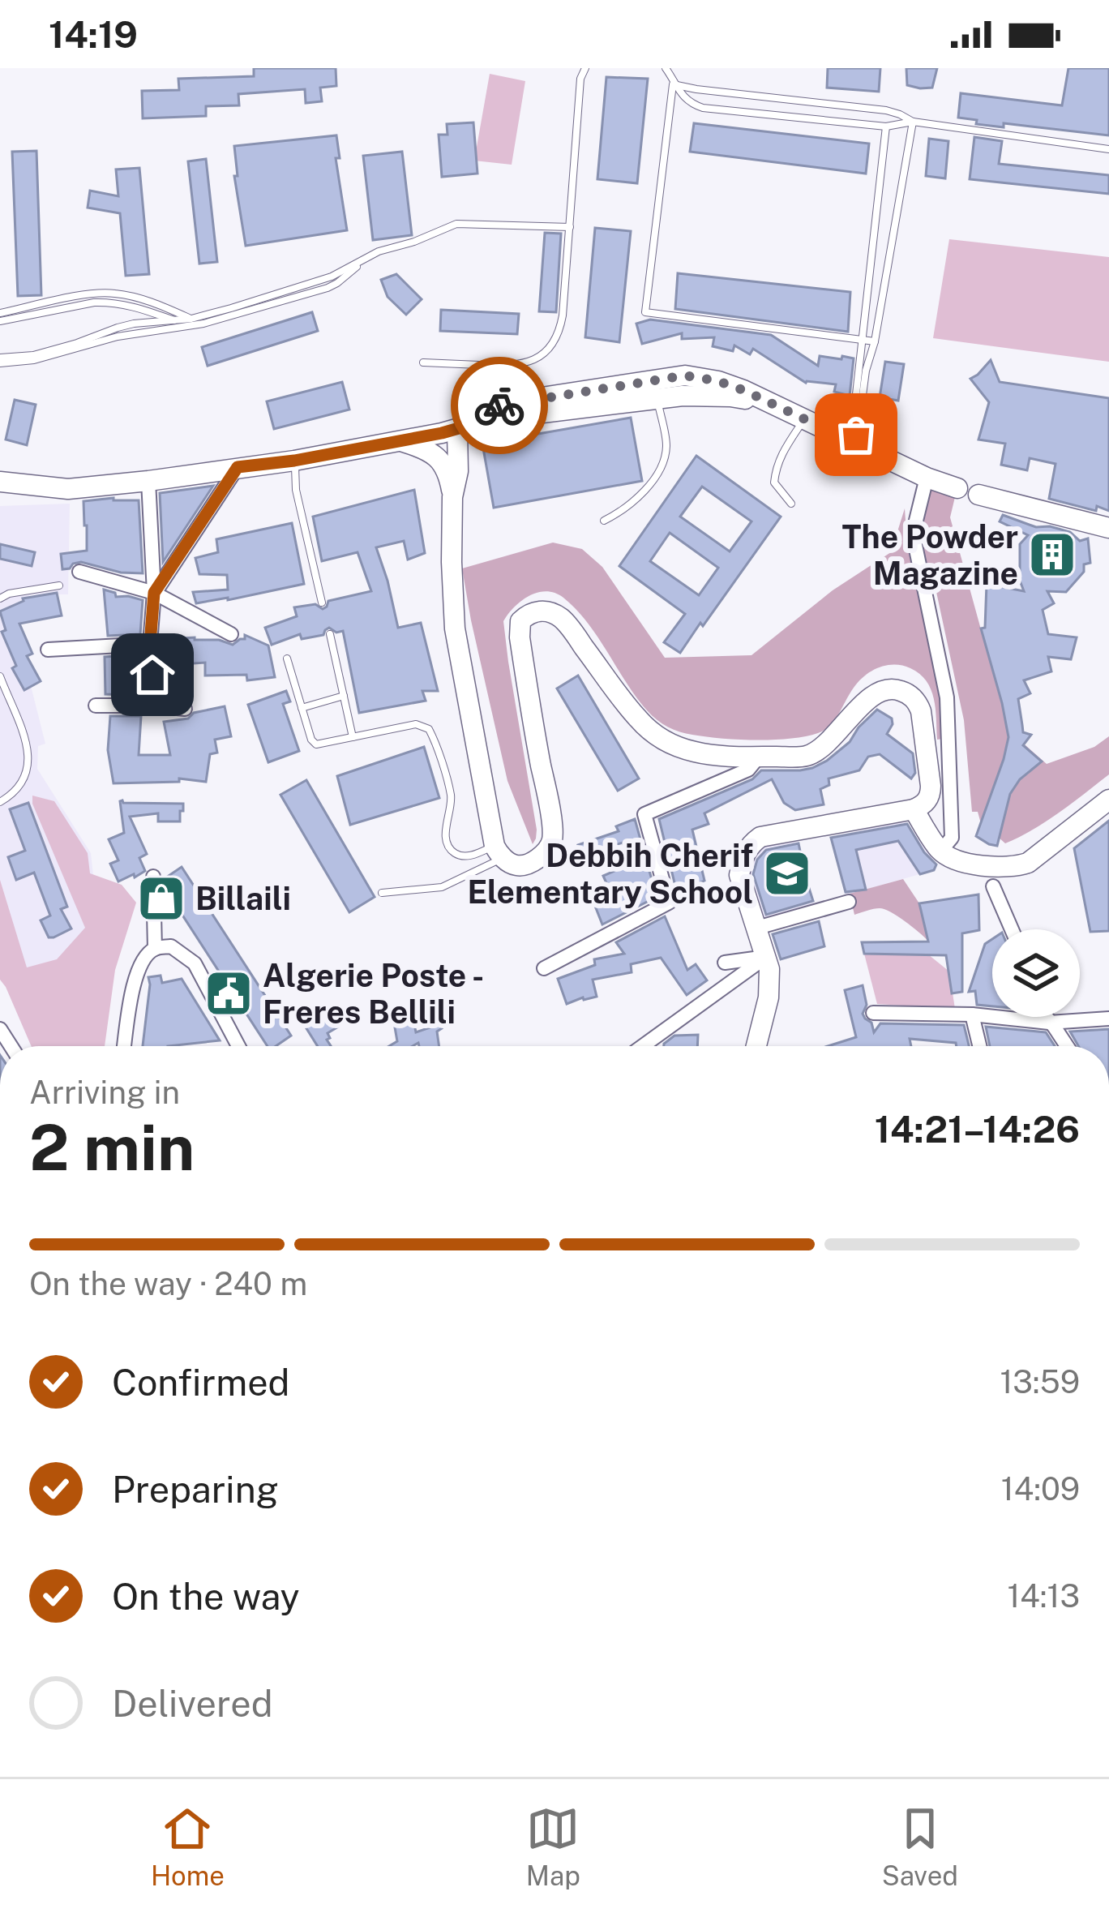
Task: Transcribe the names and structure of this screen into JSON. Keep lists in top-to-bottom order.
{
  "places": {
    "building": ["The Powder Magazine"],
    "school or university": ["Debbih Cherif Elementary School"],
    "shop": ["Billaili"],
    "public building": ["Algerie Poste - Freres Bellili"]
  },
  "page": {
    "status": "14:19",
    "heading": ["2 min", "Arriving in", "14:21–14:26"],
    "bar": "On the way · 240 m",
    "list": [
      ["Confirmed", "13:59"],
      ["Preparing", "14:09"],
      ["On the way", "14:13"],
      "Delivered"
    ],
    "tabs": ["Home", "Map", "Saved"]
  }
}
